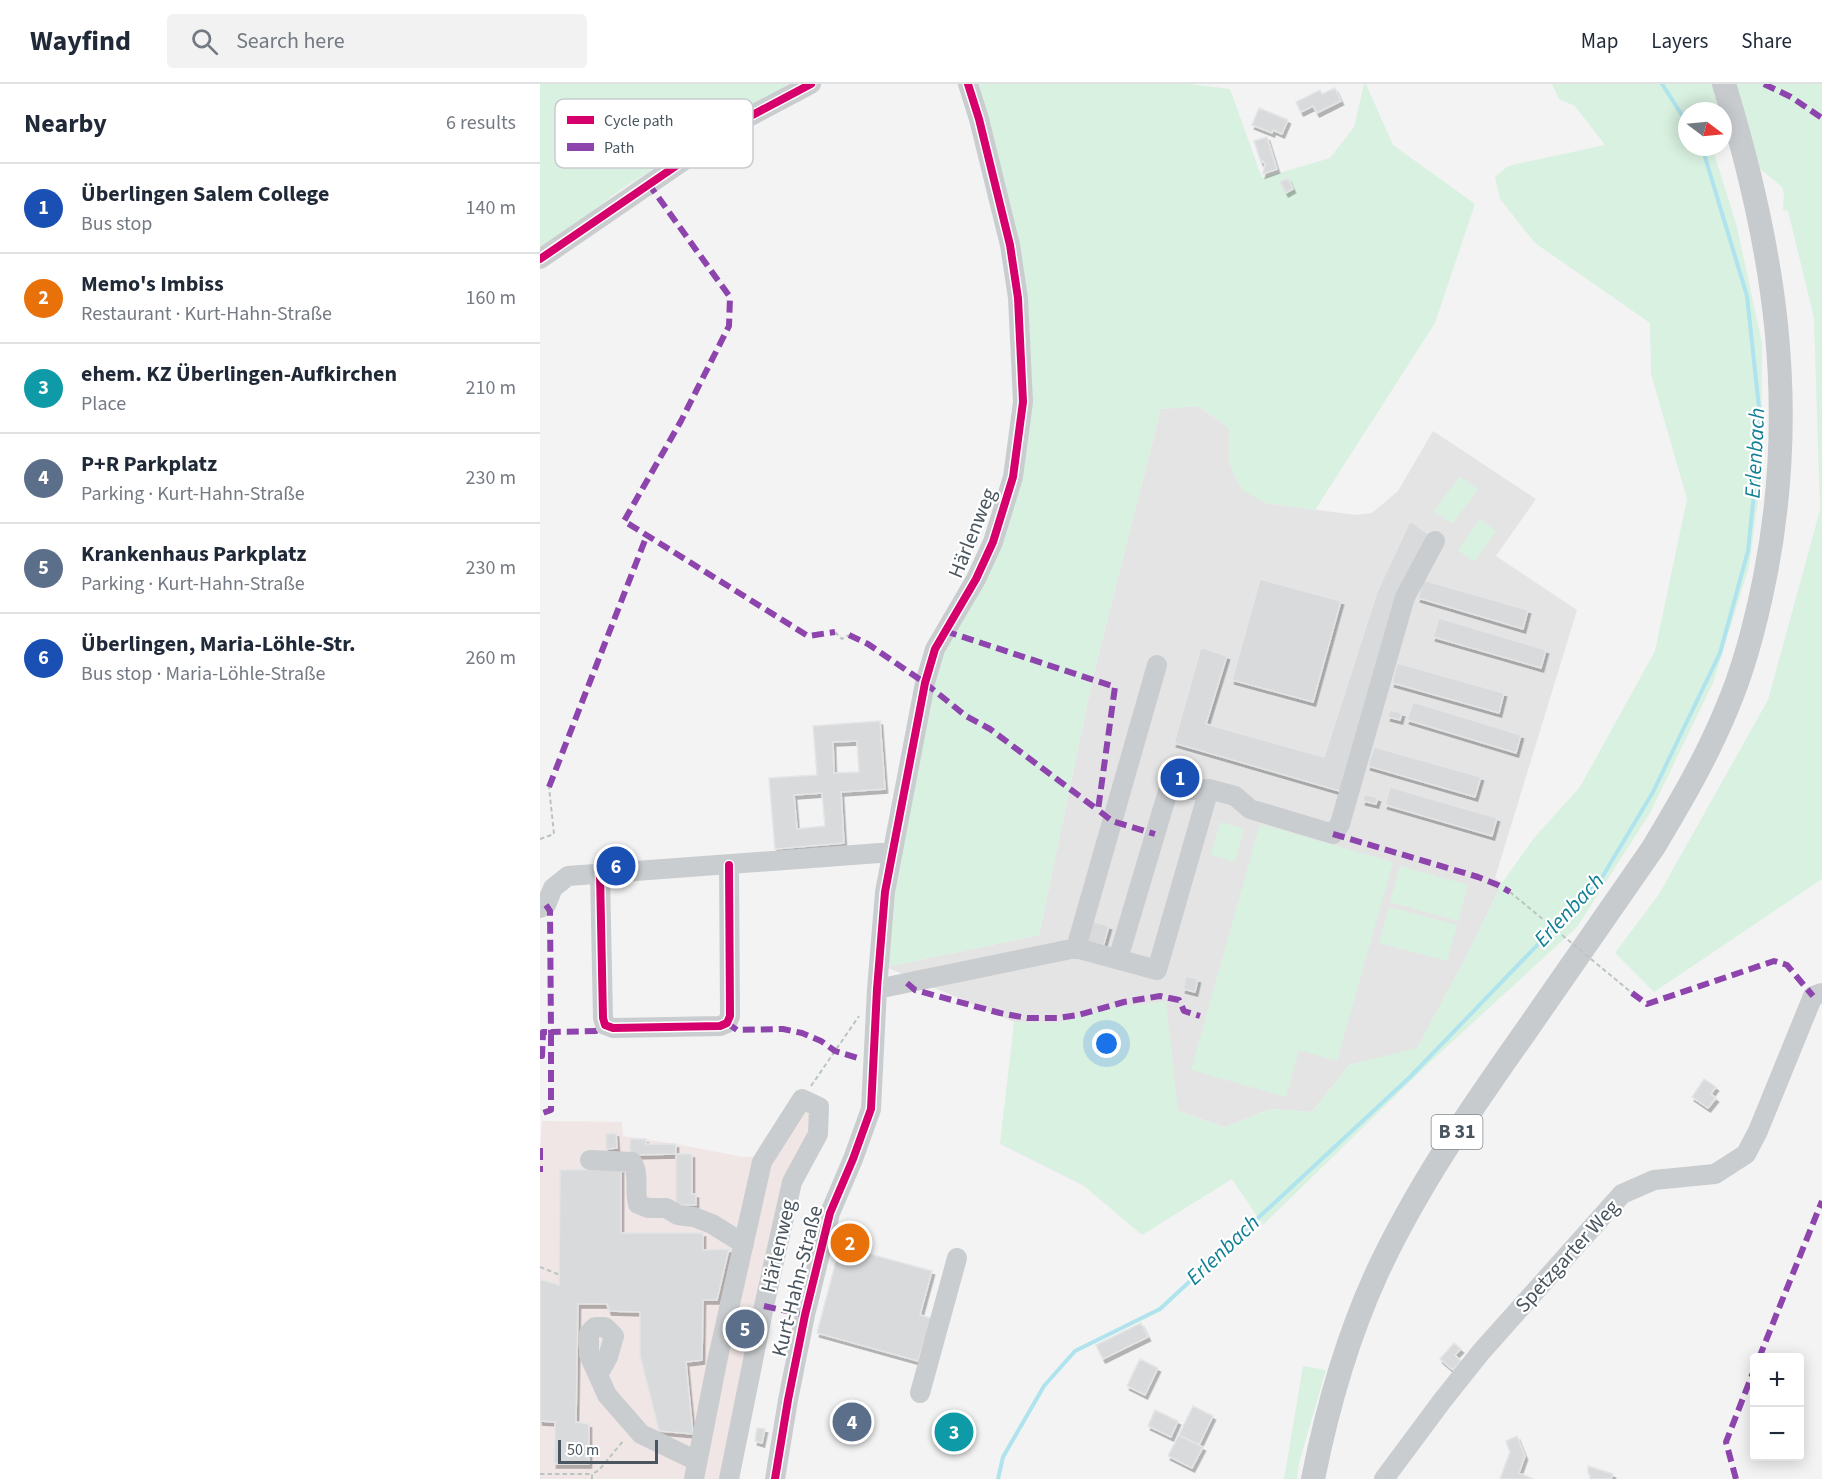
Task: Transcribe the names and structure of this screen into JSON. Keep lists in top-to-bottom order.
{
  "streets": {
    "main road": ["B 31"],
    "street": ["Härlenweg", "Spetzgarter Weg", "Kurt-Hahn-Straße"]
  },
  "crossings": [
    ["Härlenweg", "Kurt-Hahn-Straße"]
  ],
  "water": ["Erlenbach"],
  "legend": ["Cycle path", "Path"],
  "scale_bar": "50 m",
  "north": "right",
  "page": {
    "header": "Wayfind",
    "search": "Search here",
    "nav": ["Map", "Layers", "Share"],
    "heading": ["Nearby", "6 results"],
    "list": [
      {
        "mark": "1",
        "name": "Überlingen Salem College",
        "note": "Bus stop",
        "value": "140 m"
      },
      {
        "mark": "2",
        "name": "Memo's Imbiss",
        "note": "Restaurant · Kurt-Hahn-Straße",
        "value": "160 m"
      },
      {
        "mark": "3",
        "name": "ehem. KZ Überlingen-Aufkirchen",
        "note": "Place",
        "value": "210 m"
      },
      {
        "mark": "4",
        "name": "P+R Parkplatz",
        "note": "Parking · Kurt-Hahn-Straße",
        "value": "230 m"
      },
      {
        "mark": "5",
        "name": "Krankenhaus Parkplatz",
        "note": "Parking · Kurt-Hahn-Straße",
        "value": "230 m"
      },
      {
        "mark": "6",
        "name": "Überlingen, Maria-Löhle-Str.",
        "note": "Bus stop · Maria-Löhle-Straße",
        "value": "260 m"
      }
    ],
    "pins": [
      "1",
      "6",
      "2",
      "5",
      "4",
      "3"
    ],
    "map_buttons": ["+", "−"],
    "scale": "50 m"
  }
}
